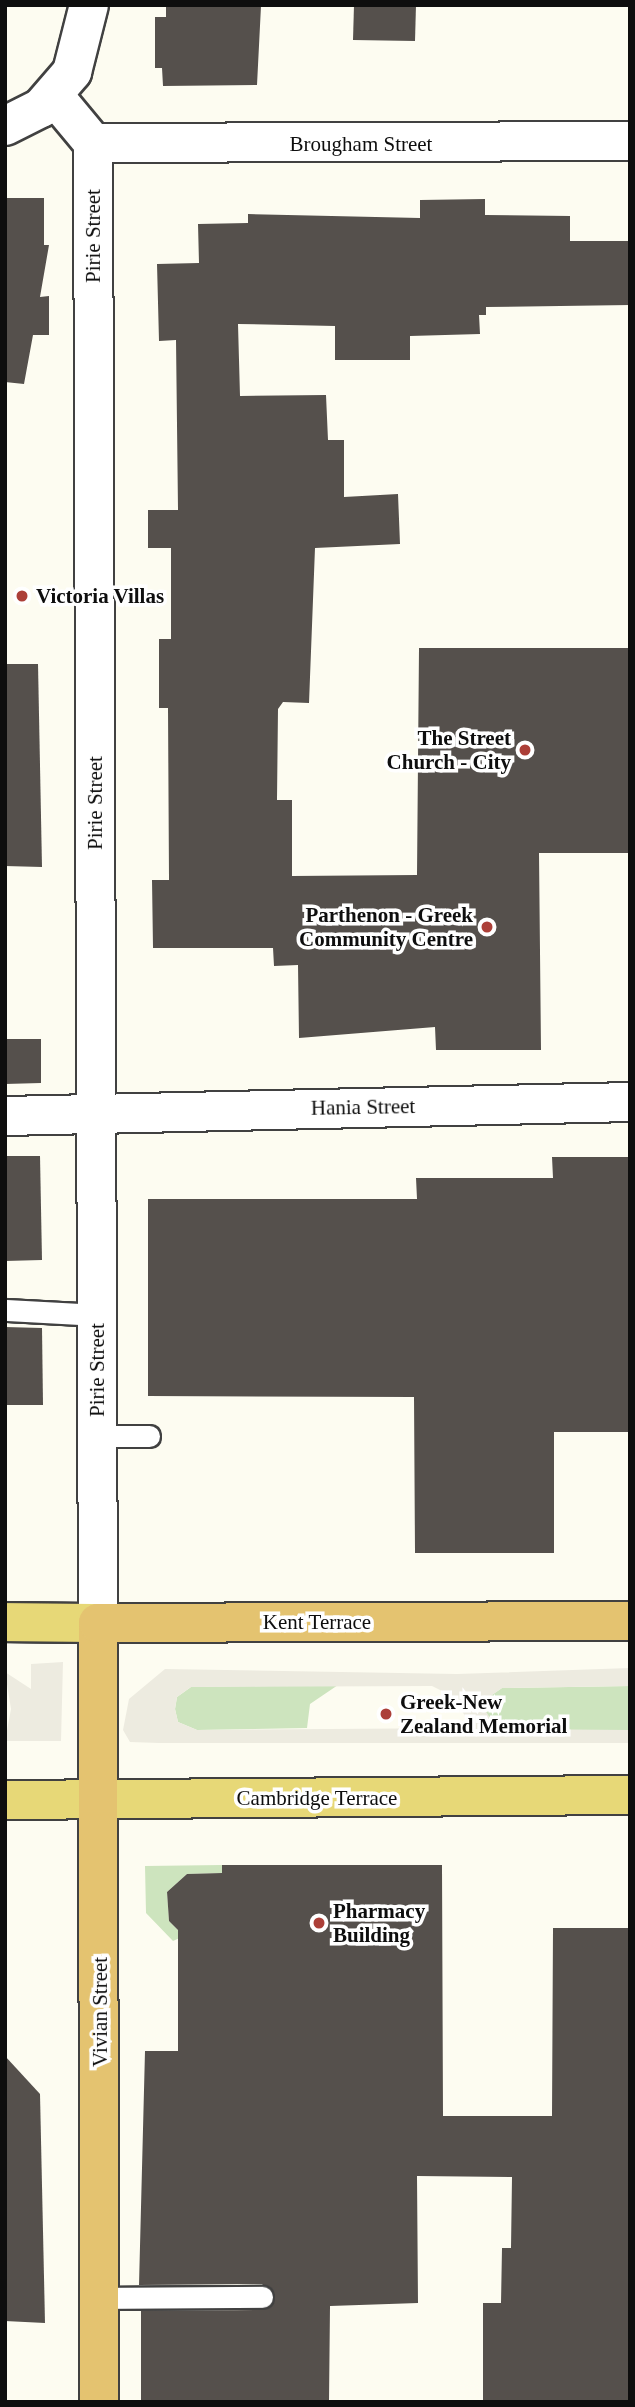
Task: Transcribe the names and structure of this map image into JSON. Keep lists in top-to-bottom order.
{
  "streets": {
    "highway": ["Kent Terrace", "Vivian Street"],
    "main road": ["Cambridge Terrace"],
    "street": ["Brougham Street", "Pirie Street", "Hania Street"]
  },
  "crossings": [
    ["Brougham Street", "Pirie Street"],
    ["Pirie Street", "Hania Street"],
    ["Pirie Street", "Kent Terrace"],
    ["Pirie Street", "Vivian Street"],
    ["Kent Terrace", "Vivian Street"],
    ["Cambridge Terrace", "Vivian Street"]
  ],
  "places": [
    "Victoria Villas",
    "The Street Church - City",
    "Parthenon - Greek Community Centre",
    "Greek-New Zealand Memorial",
    "Pharmacy Building"
  ]
}
